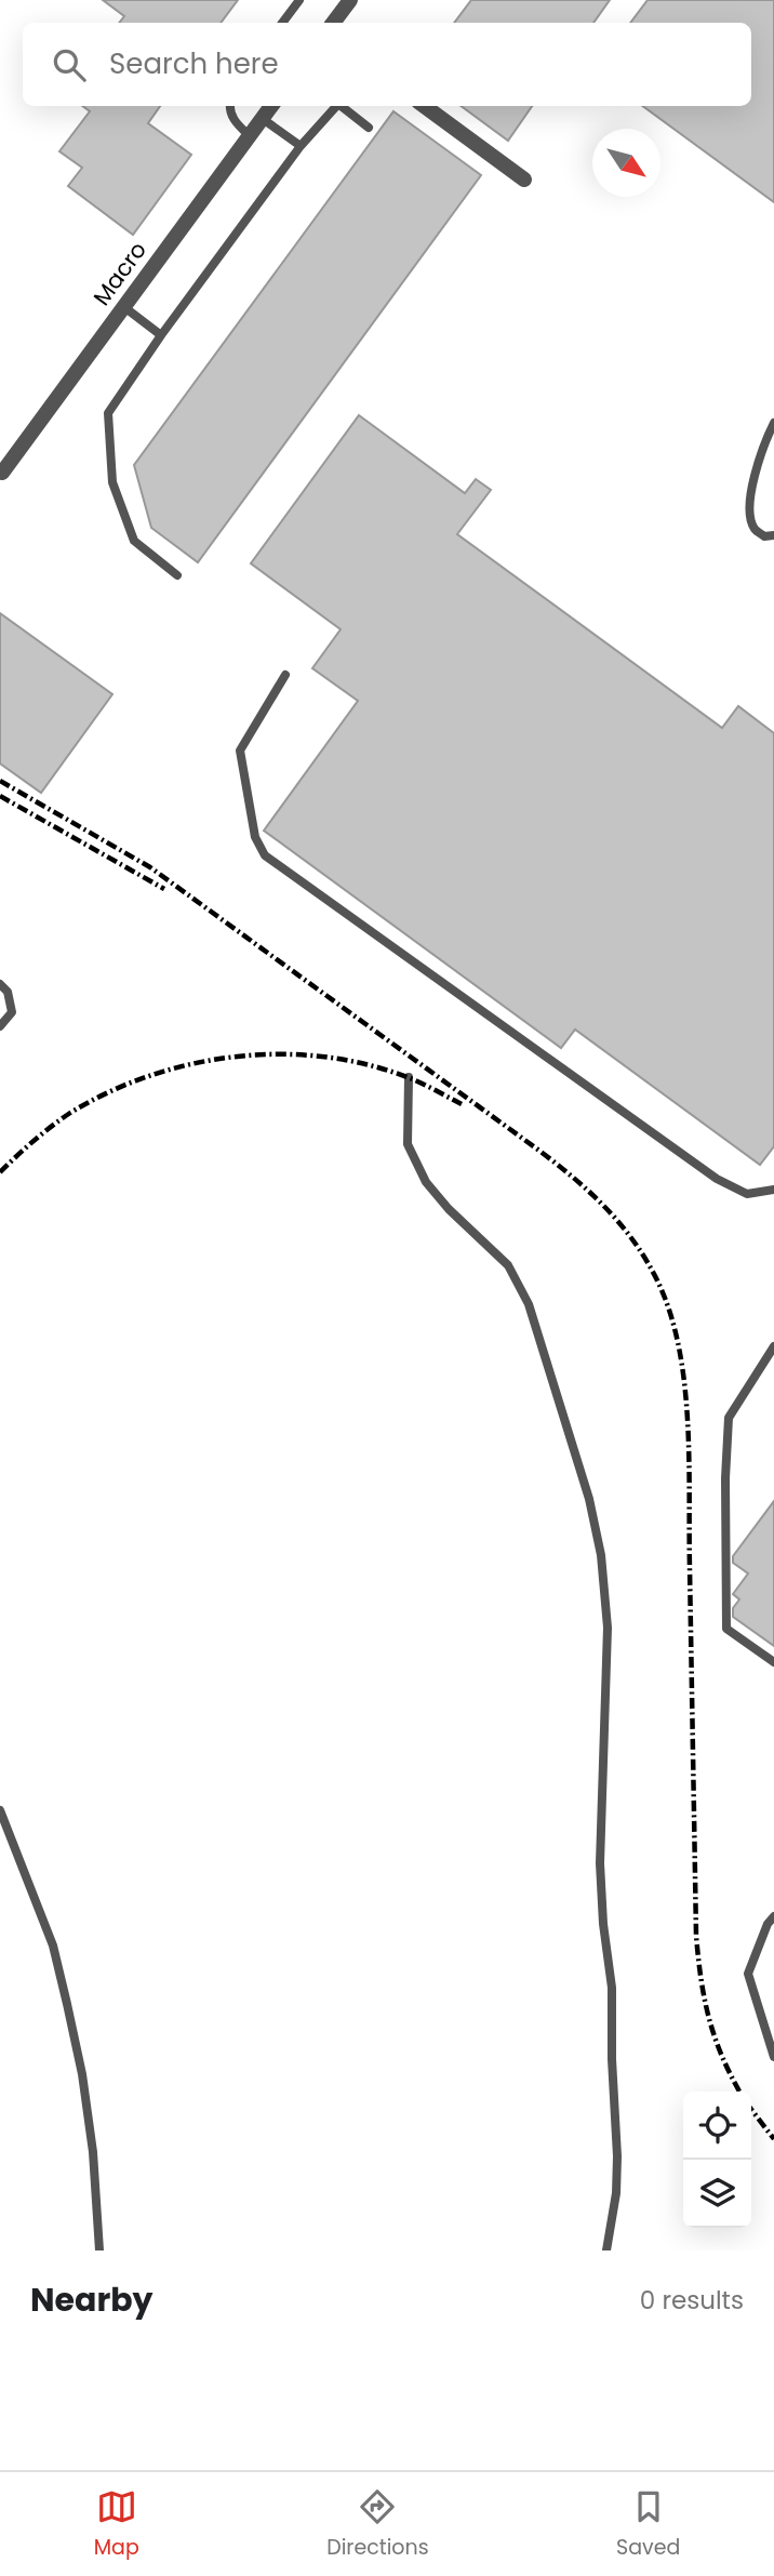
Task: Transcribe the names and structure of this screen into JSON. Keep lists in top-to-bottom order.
{
  "streets": {
    "street": ["Macro"]
  },
  "north": "bottom right",
  "page": {
    "search": "Search here",
    "heading": ["Nearby", "0 results"],
    "nav": ["Map", "Directions", "Saved"]
  }
}
